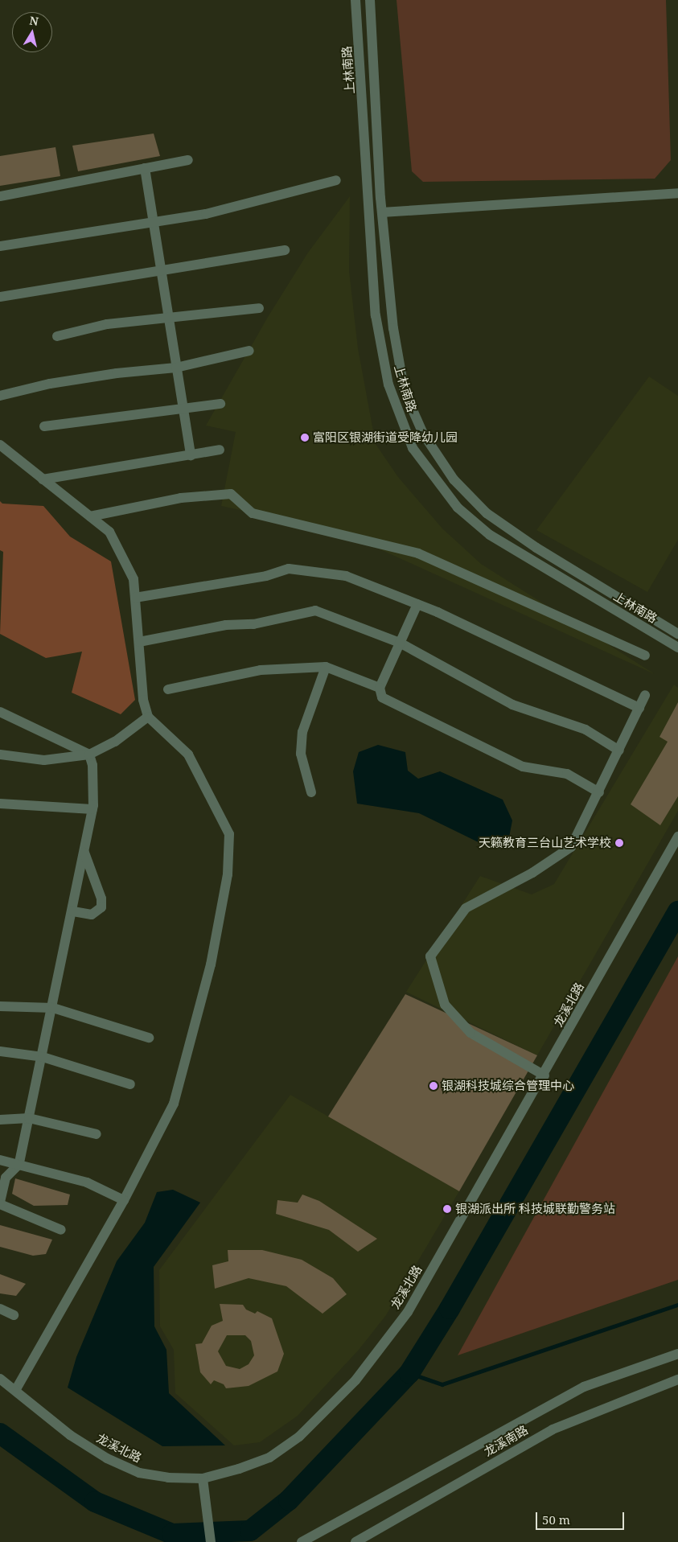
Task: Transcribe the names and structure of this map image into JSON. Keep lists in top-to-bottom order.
{
  "streets": {
    "street": ["上林南路", "龙溪北路", "龙溪南路"]
  },
  "places": [
    "富阳区银湖街道受降幼儿园",
    "天籁教育三台山艺术学校",
    "银湖科技城综合管理中心",
    "银湖派出所 科技城联勤警务站"
  ],
  "scale_bar": "50 m",
  "north": "top"
}
